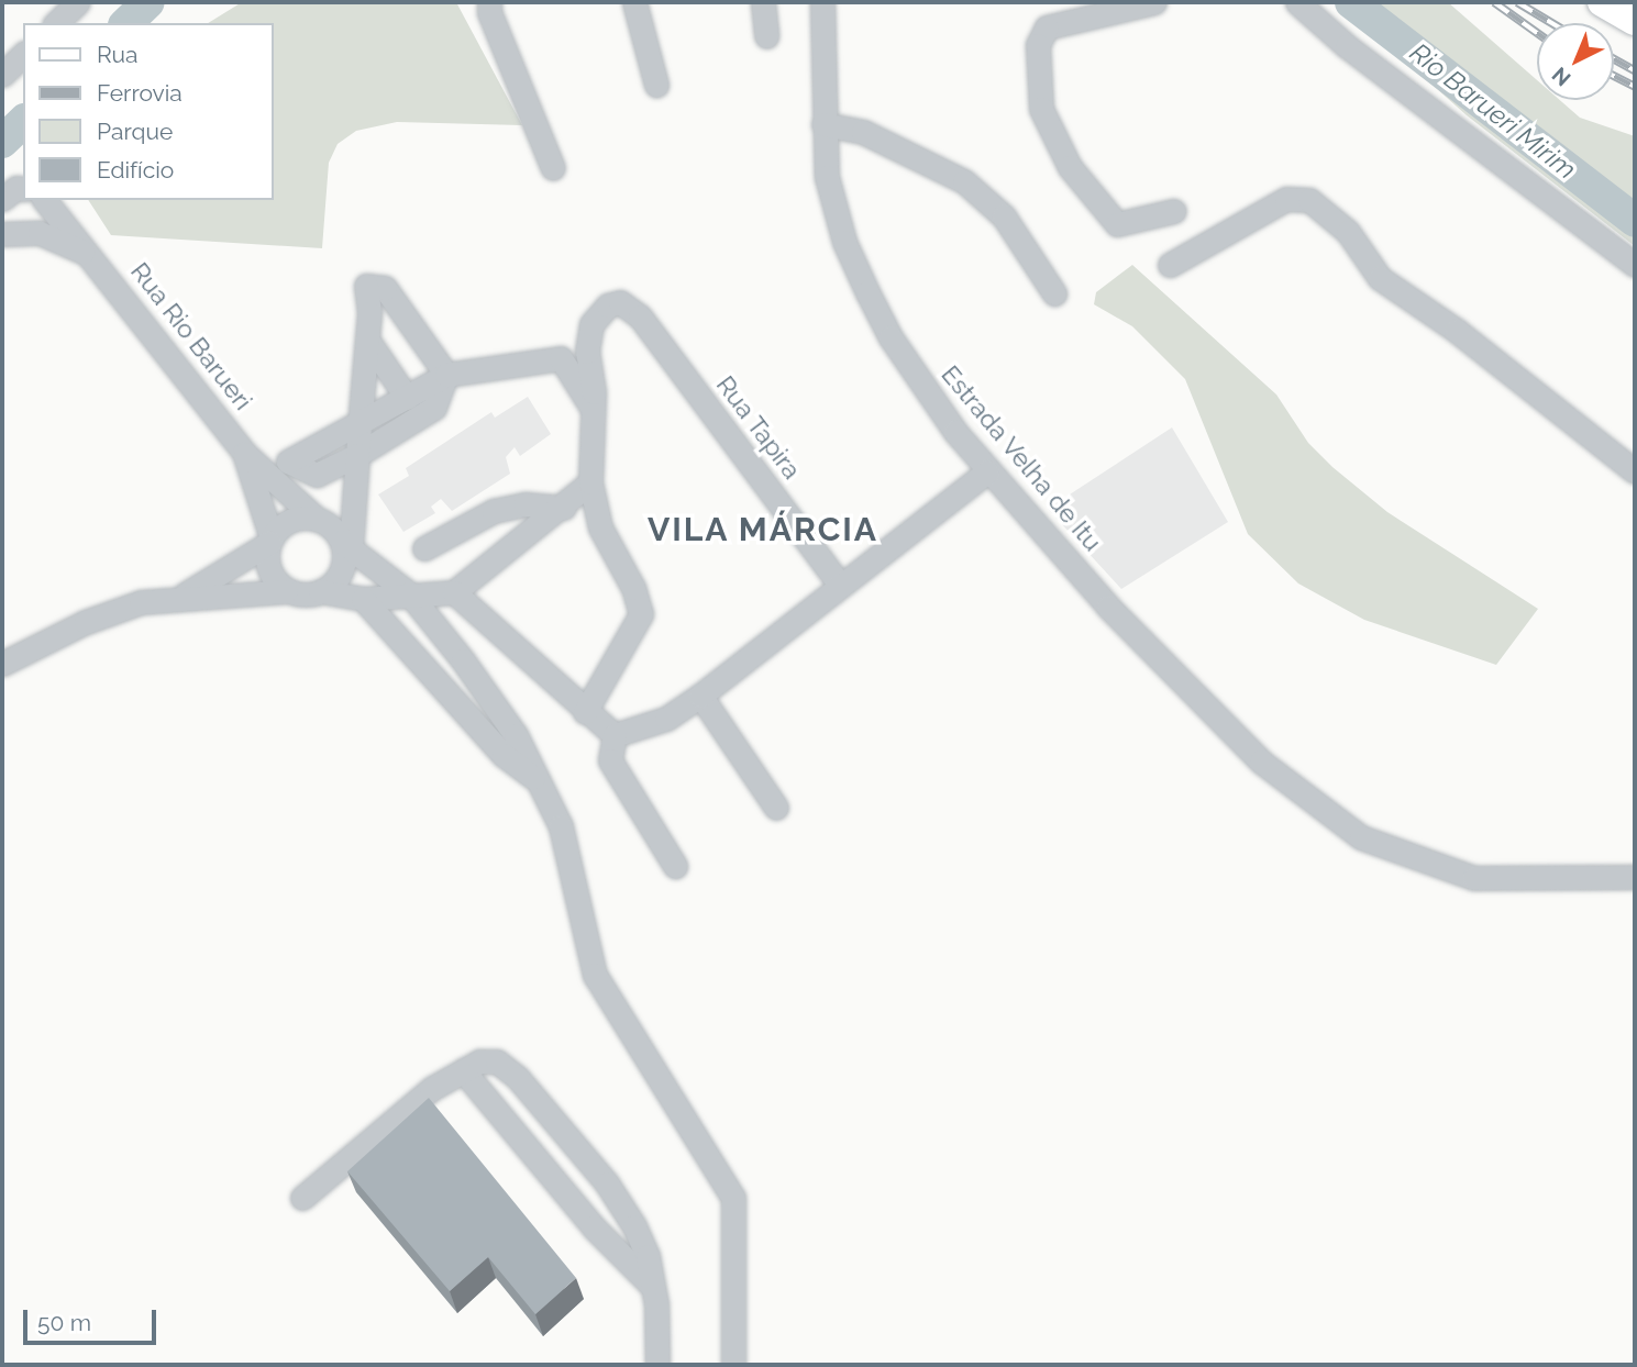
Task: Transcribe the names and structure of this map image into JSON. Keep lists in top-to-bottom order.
{
  "streets": {
    "street": ["Rua Rio Barueri", "Rua Tapira", "Estrada Velha de Itu"]
  },
  "districts": ["VILA MÁRCIA"],
  "water": ["Rio Barueri Mirim"],
  "legend": [
    "Rua",
    "Ferrovia",
    "Parque",
    "Edifício"
  ],
  "scale_bar": "50 m",
  "north": "bottom left"
}
